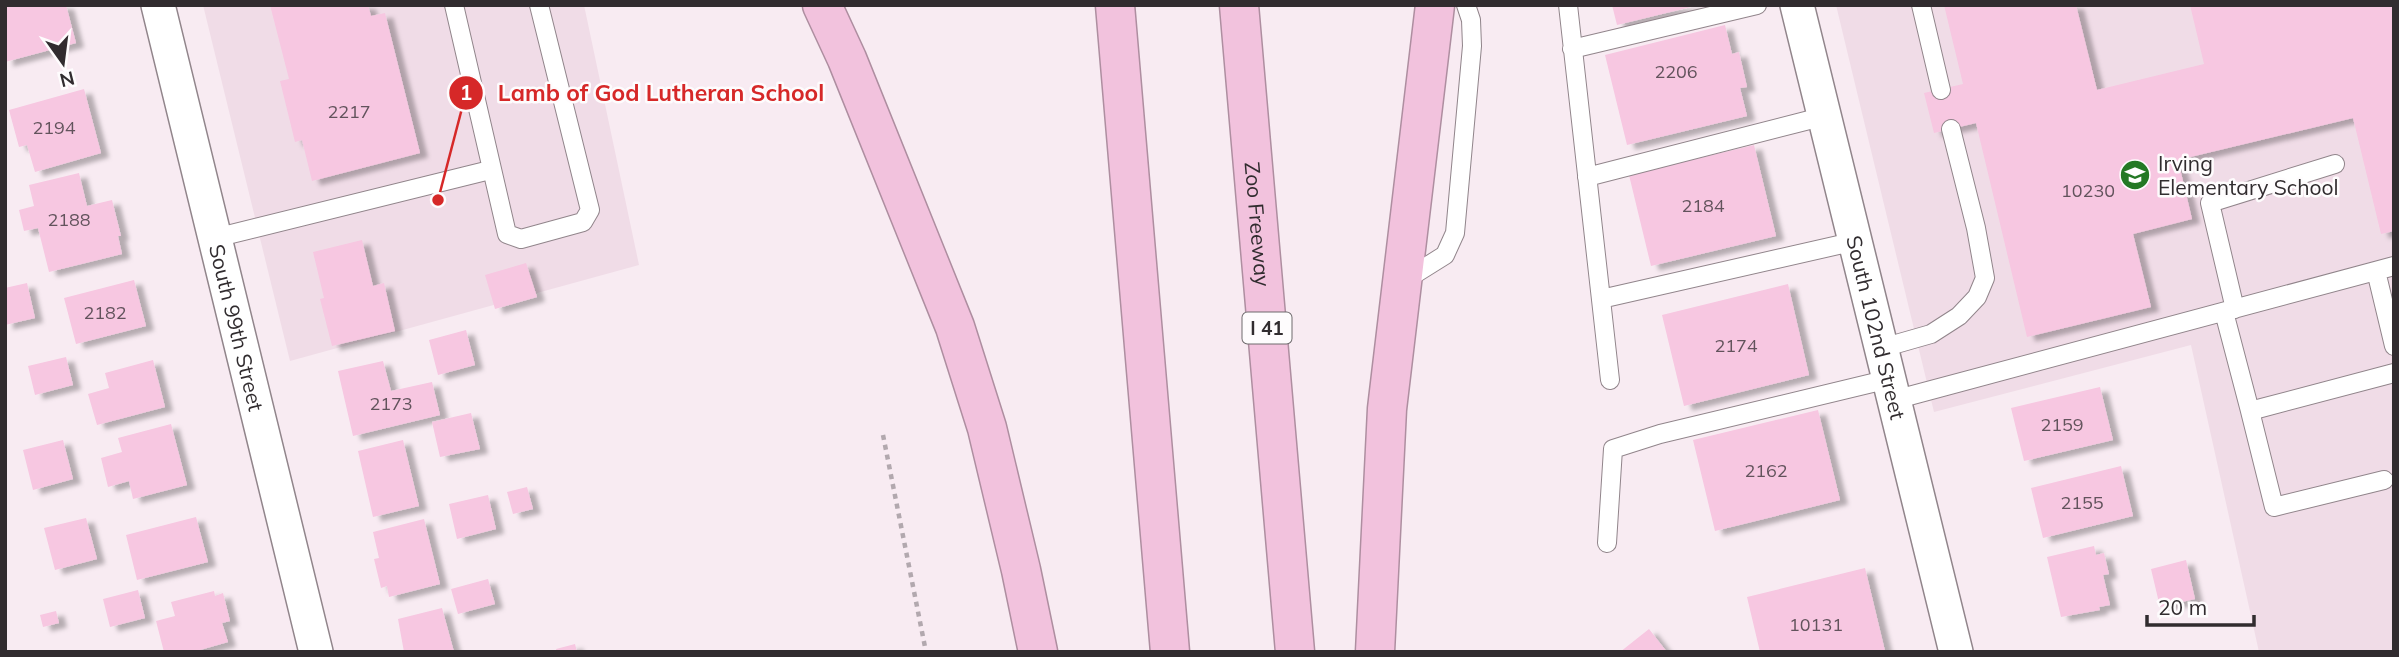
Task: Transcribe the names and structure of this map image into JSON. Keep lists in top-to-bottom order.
{
  "streets": {
    "highway": ["Zoo Freeway", "I 41"],
    "street": ["South 99th Street", "South 102nd Street"]
  },
  "places": {
    "school or university": ["Irving Elementary School"],
    "other": ["Lamb of God Lutheran School"]
  },
  "house_numbers": [
    "2206",
    "2217",
    "2194",
    "10230",
    "2184",
    "2188",
    "2182",
    "2174",
    "2173",
    "2159",
    "2162",
    "2155",
    "10131"
  ],
  "scale_bar": "20 m",
  "north": "bottom"
}
